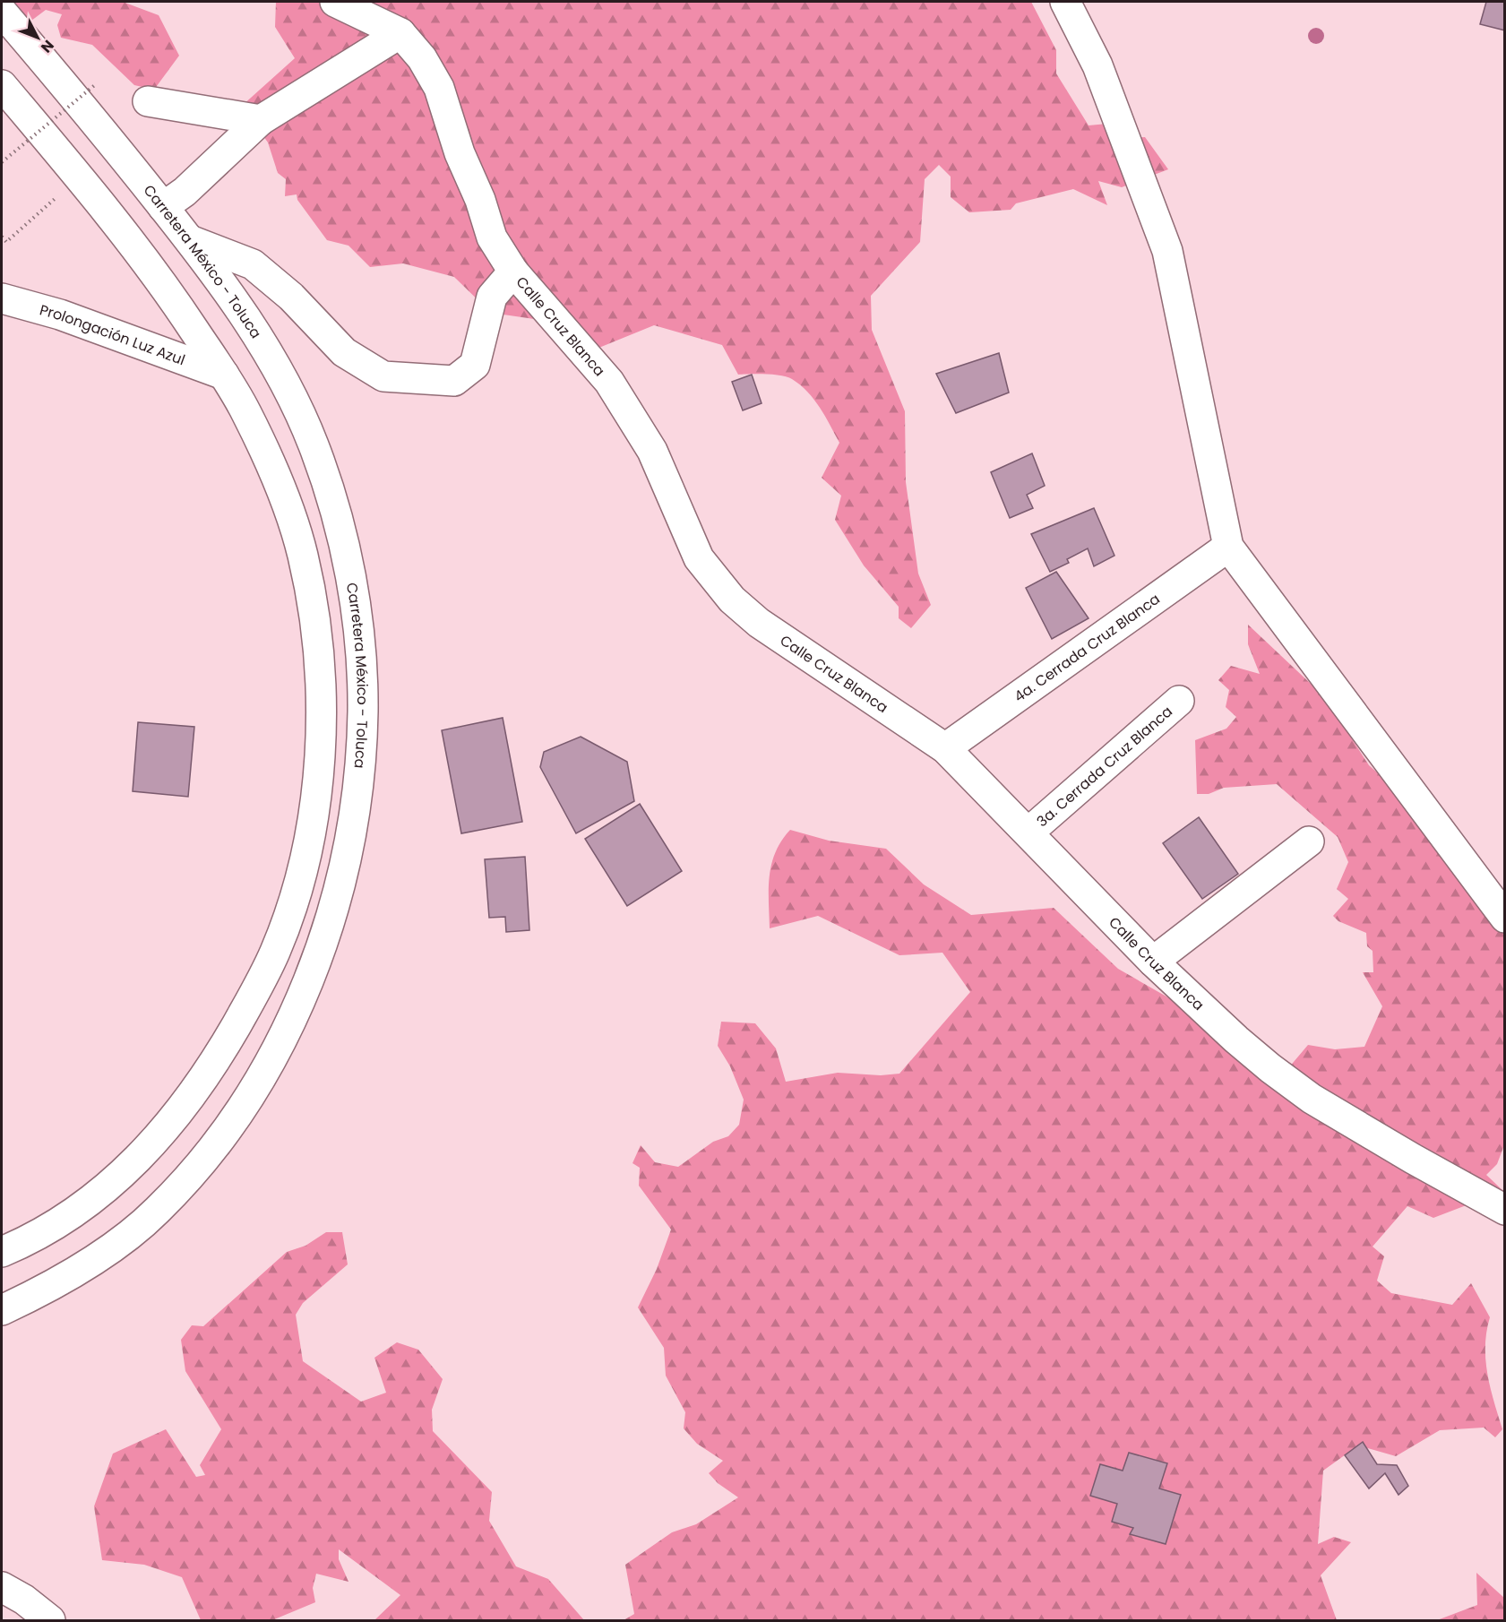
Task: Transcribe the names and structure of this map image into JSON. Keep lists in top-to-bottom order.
{
  "streets": {
    "street": [
      "Carretera México - Toluca",
      "Calle Cruz Blanca",
      "Prolongación Luz Azul",
      "4a. Cerrada Cruz Blanca",
      "3a. Cerrada Cruz Blanca"
    ]
  },
  "crossings": [
    ["Calle Cruz Blanca", "4a. Cerrada Cruz Blanca"],
    ["Calle Cruz Blanca", "3a. Cerrada Cruz Blanca"]
  ],
  "north": "bottom right"
}
